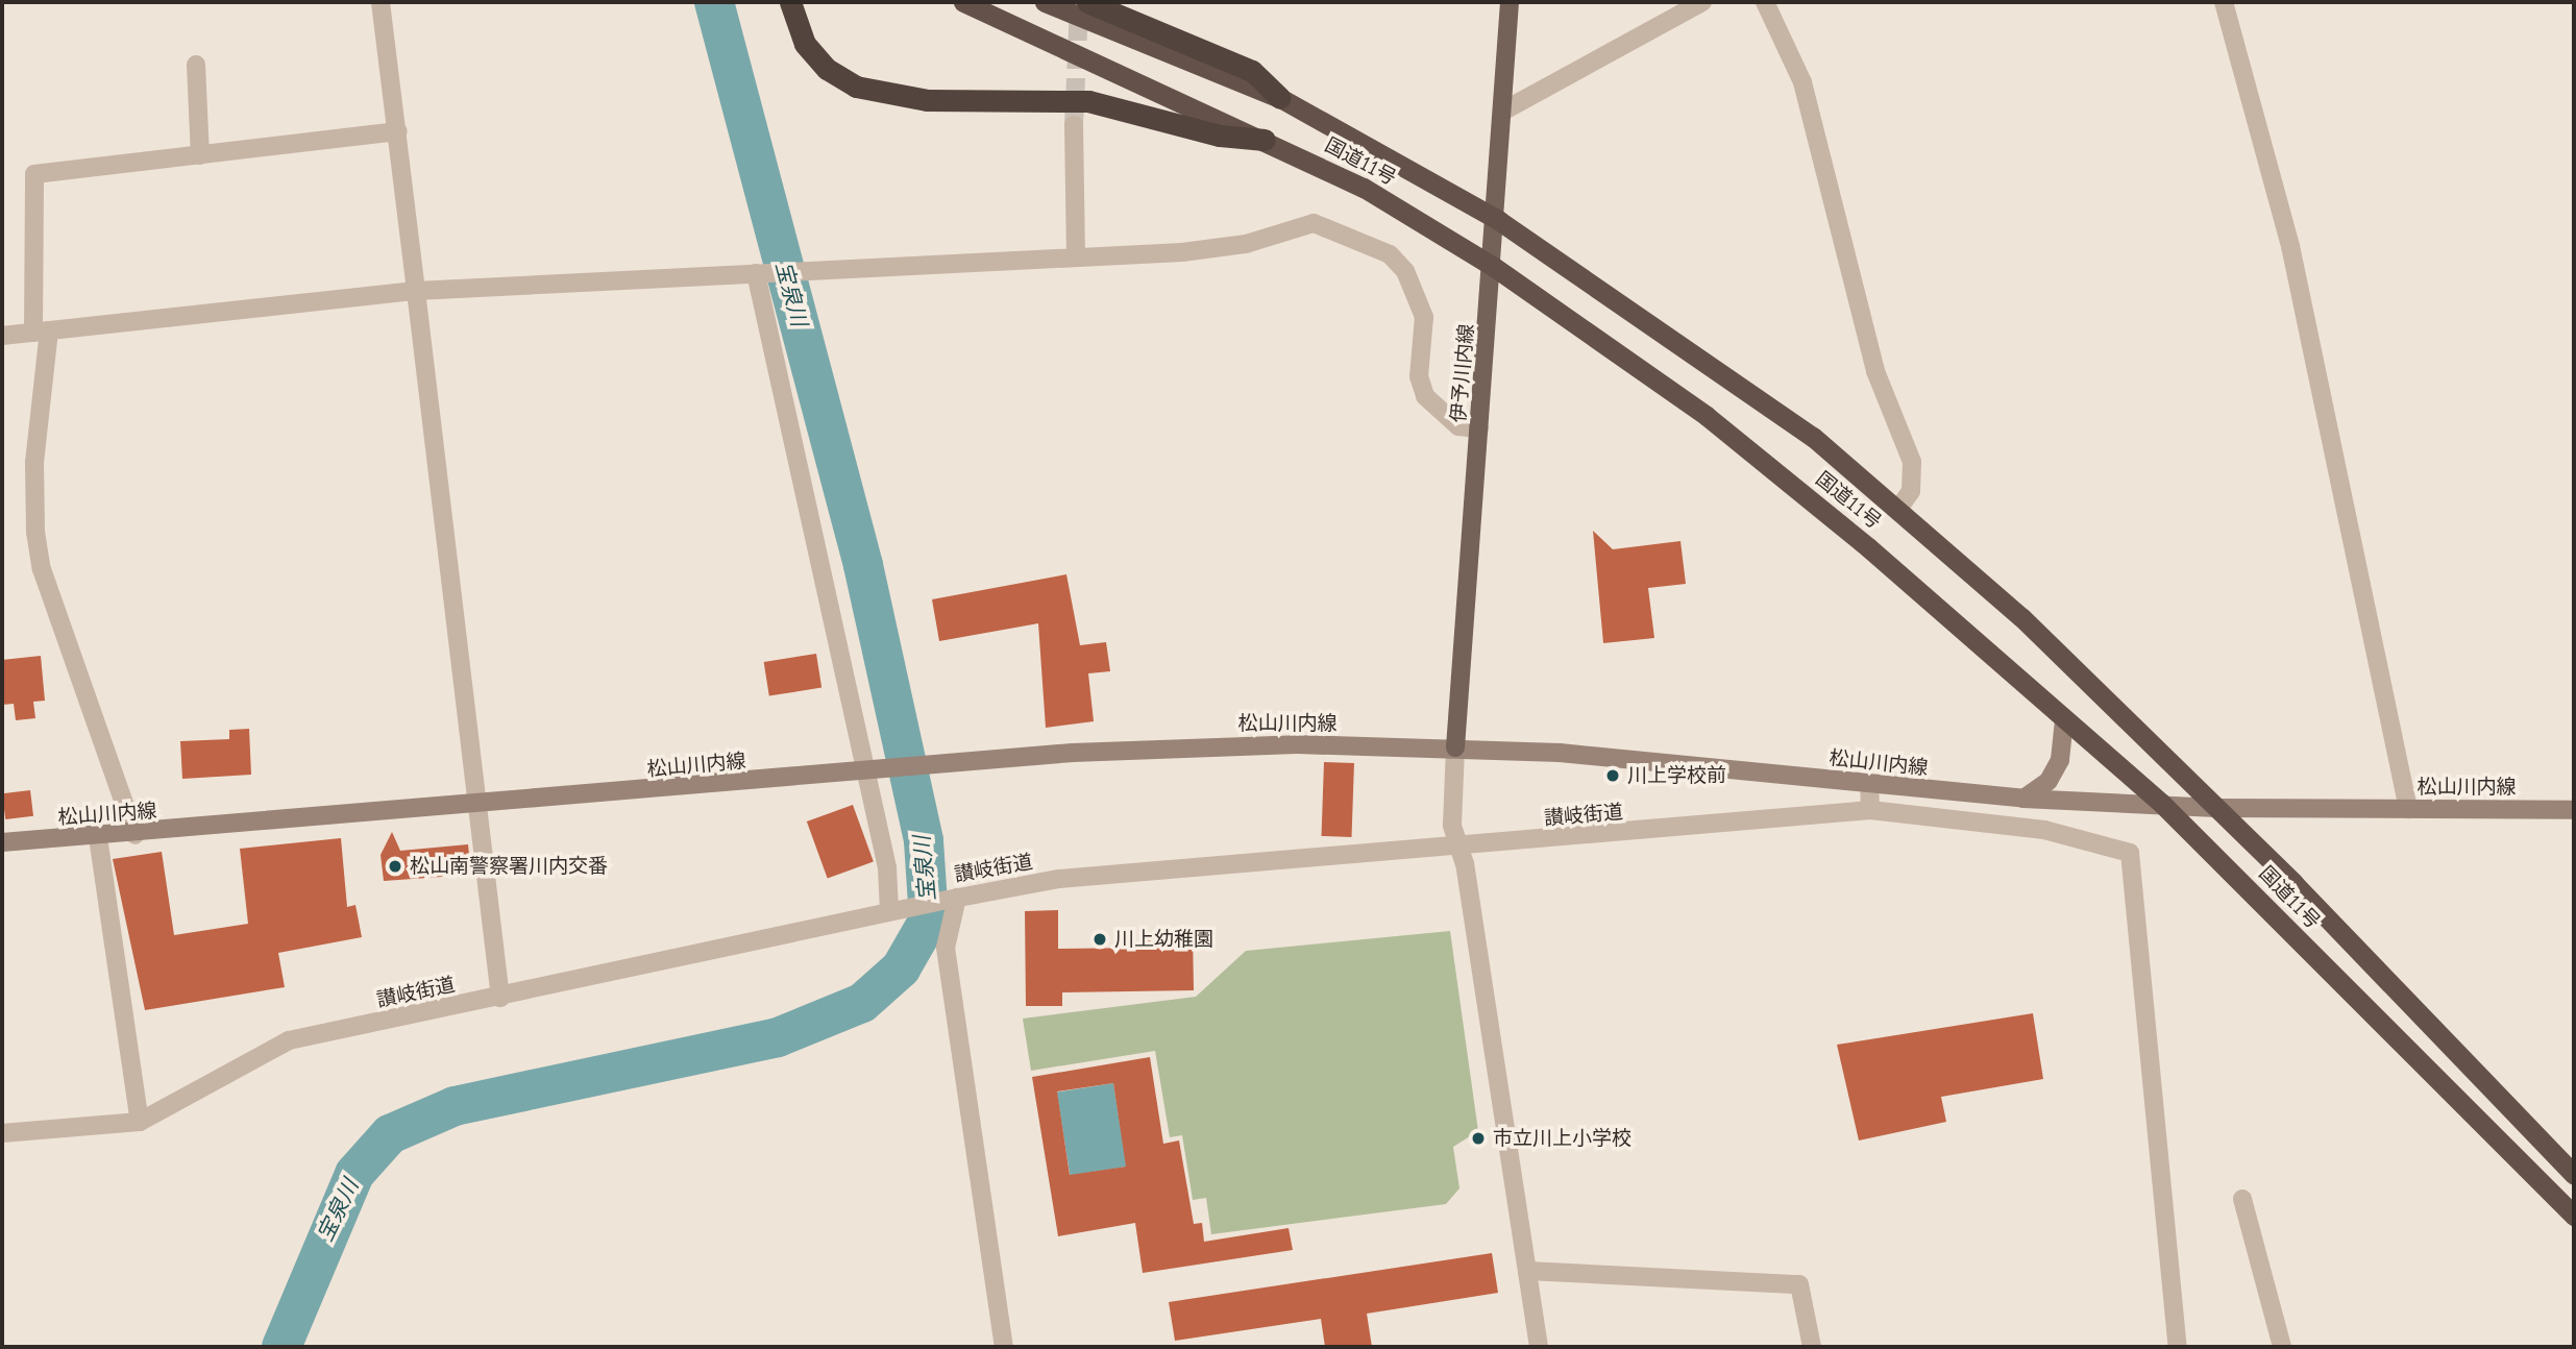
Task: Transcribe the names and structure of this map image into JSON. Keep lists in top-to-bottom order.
{
  "streets": {
    "highway": ["国道11号"],
    "main road": ["伊予川内線", "松山川内線"],
    "street": ["讃岐街道"]
  },
  "crossings": [
    ["国道11号", "伊予川内線"],
    ["国道11号", "松山川内線"],
    ["伊予川内線", "松山川内線"]
  ],
  "water": ["宝泉川"],
  "places": [
    "川上学校前",
    "松山南警察署川内交番",
    "川上幼稚園",
    "市立川上小学校"
  ]
}
